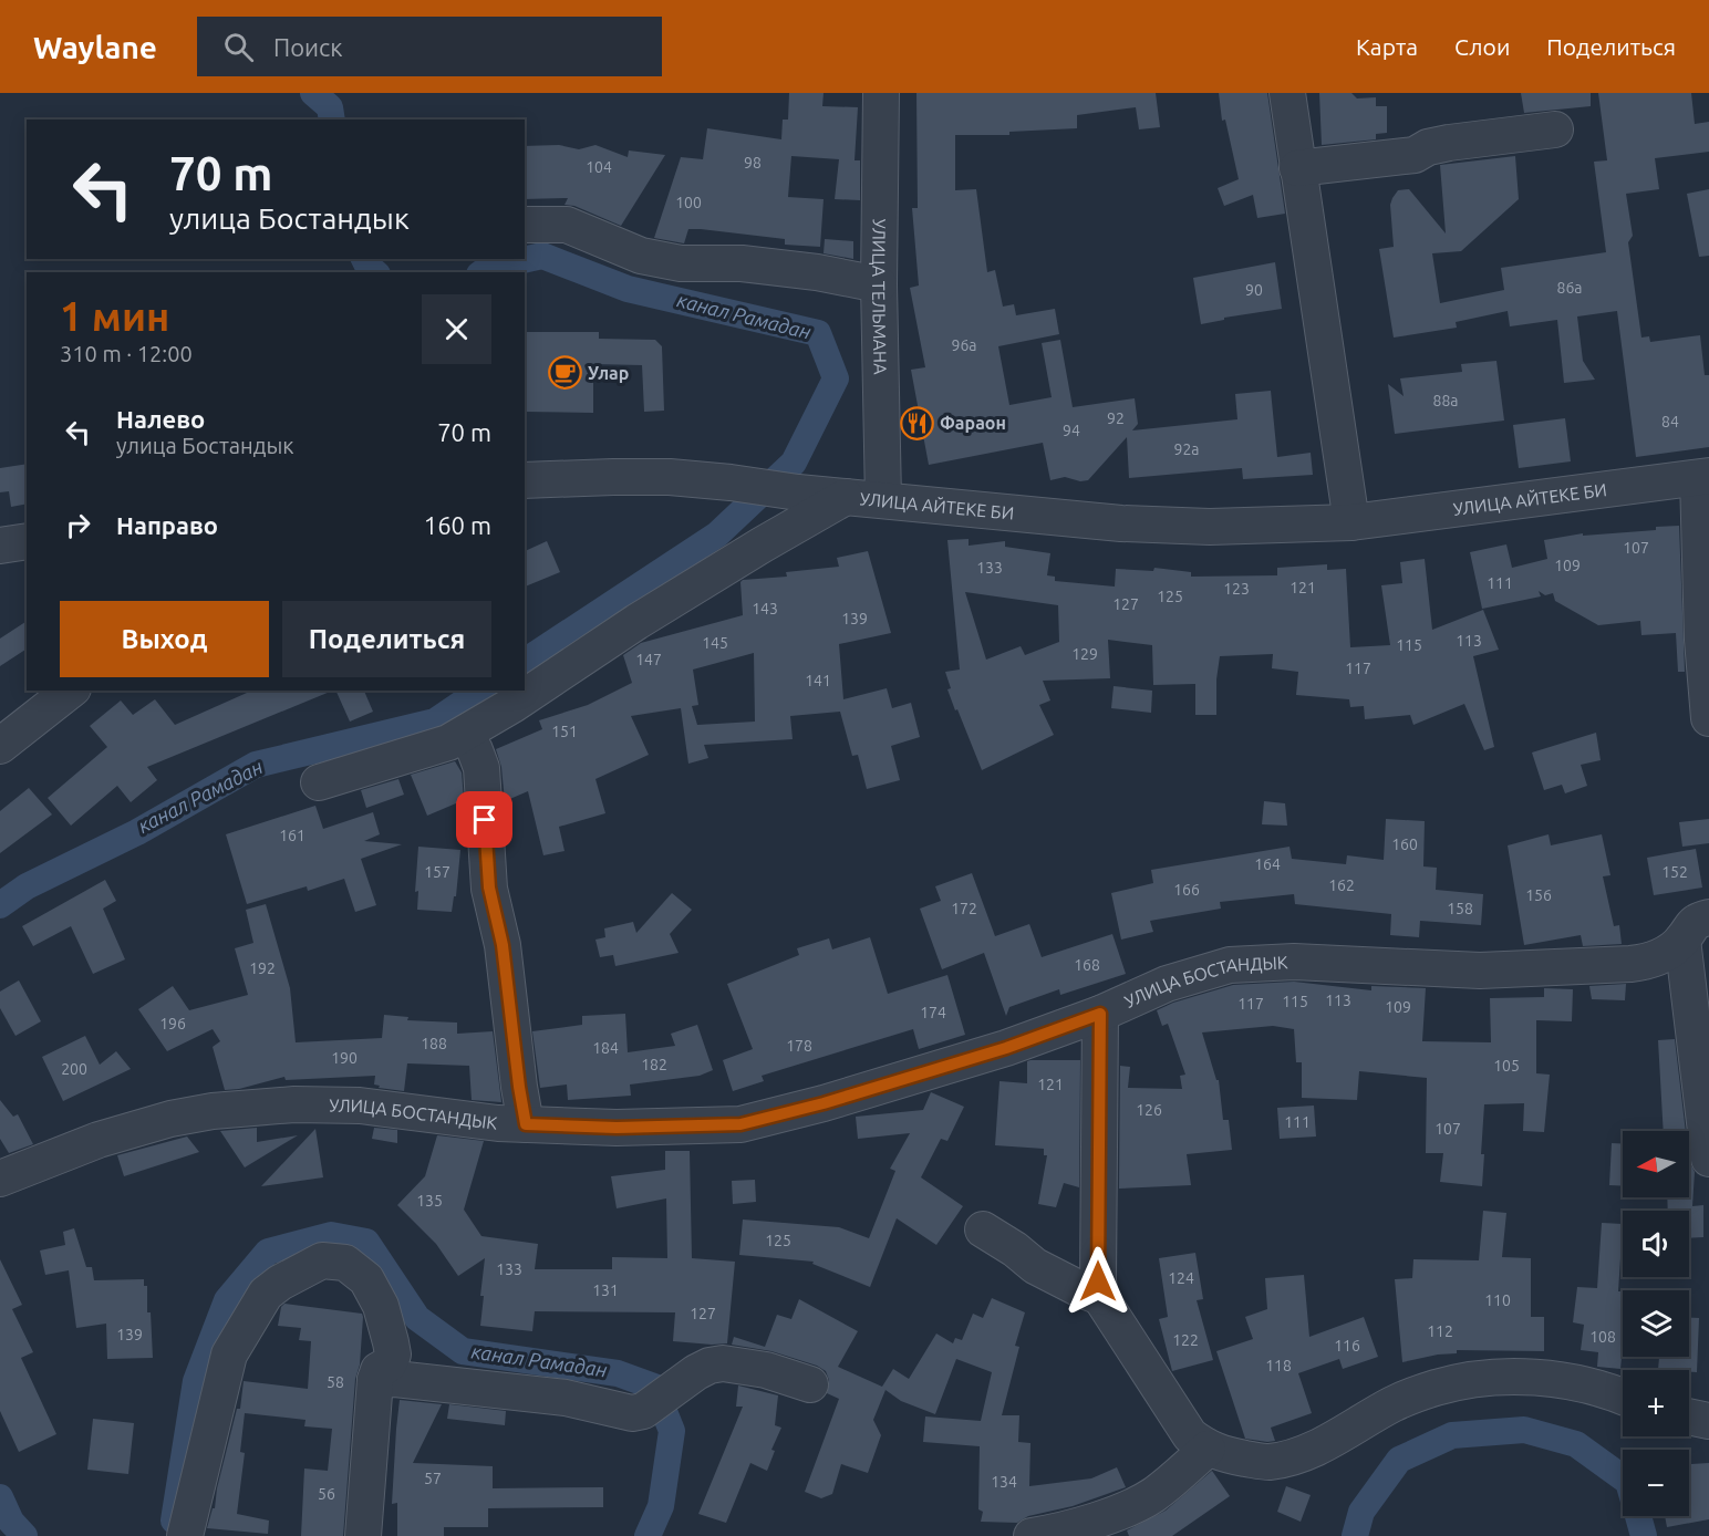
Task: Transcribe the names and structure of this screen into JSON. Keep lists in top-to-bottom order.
{
  "streets": {
    "street": ["УЛИЦА ТЕЛЬМАНА", "УЛИЦА АЙТЕКЕ БИ", "УЛИЦА БОСТАНДЫК"]
  },
  "crossings": [
    ["УЛИЦА ТЕЛЬМАНА", "УЛИЦА АЙТЕКЕ БИ"]
  ],
  "water": ["канал Рамадан"],
  "places": {
    "cafe": ["Улар"],
    "restaurant": ["Фараон"]
  },
  "house_numbers": [
    "98",
    "104",
    "100",
    "86а",
    "90",
    "96а",
    "88а",
    "92",
    "84",
    "94",
    "92а",
    "107",
    "109",
    "133",
    "111",
    "121",
    "123",
    "125",
    "127",
    "143",
    "139",
    "113",
    "145",
    "115",
    "129",
    "147",
    "117",
    "141",
    "151",
    "161",
    "160",
    "164",
    "157",
    "152",
    "162",
    "166",
    "156",
    "172",
    "158",
    "168",
    "192",
    "113",
    "115",
    "117",
    "109",
    "174",
    "196",
    "188",
    "178",
    "184",
    "190",
    "182",
    "105",
    "200",
    "121",
    "126",
    "111",
    "107",
    "135",
    "125",
    "133",
    "124",
    "131",
    "110",
    "127",
    "112",
    "139",
    "108",
    "122",
    "116",
    "118",
    "58",
    "57",
    "134",
    "56"
  ],
  "north": "left",
  "page": {
    "header": "Waylane",
    "search": "Поиск",
    "nav": ["Карта", "Слои", "Поделиться"],
    "turn": ["70 m", "улица Бостандык"],
    "heading": ["1 мин", "310 m · 12:00"],
    "list": [
      {
        "name": "Налево",
        "note": "улица Бостандык",
        "value": "70 m"
      },
      {
        "name": "Направо",
        "value": "160 m"
      }
    ],
    "buttons": ["Выход", "Поделиться"],
    "map_buttons": ["+", "−"]
  }
}
